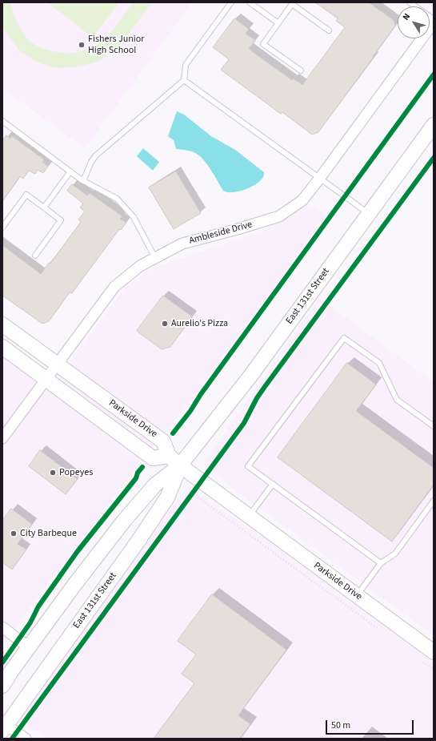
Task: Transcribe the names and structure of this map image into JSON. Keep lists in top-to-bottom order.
{
  "streets": {
    "street": ["Ambleside Drive", "East 131st Street", "Parkside Drive"]
  },
  "crossings": [
    ["Ambleside Drive", "Parkside Drive"],
    ["East 131st Street", "Parkside Drive"]
  ],
  "places": [
    "Fishers Junior High School",
    "Aurelio's Pizza",
    "Popeyes",
    "City Barbeque"
  ],
  "scale_bar": "50 m",
  "north": "top left"
}
